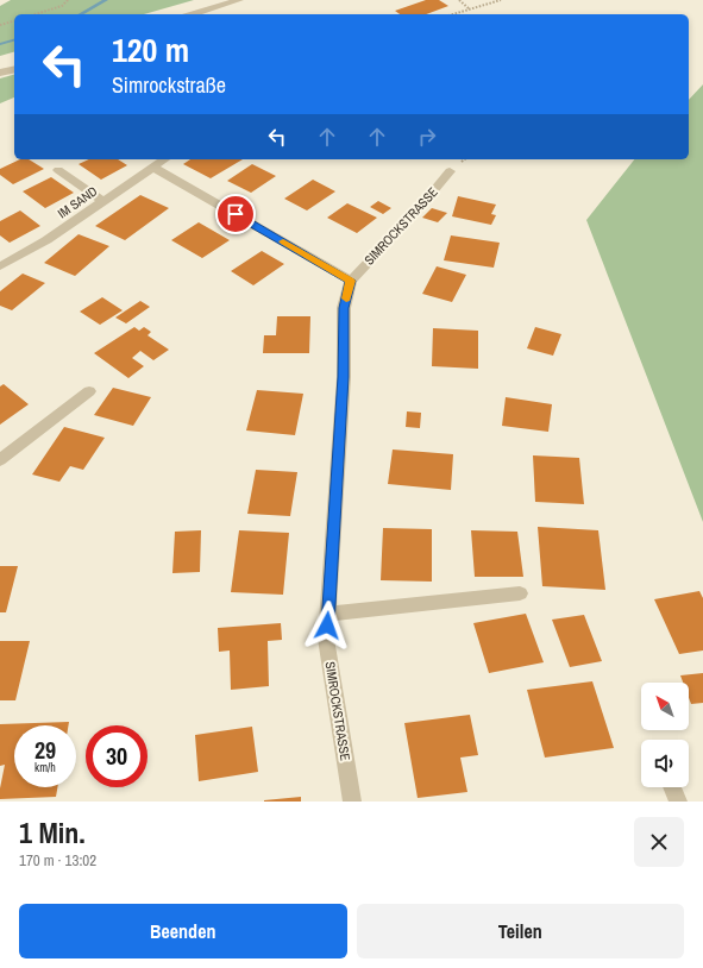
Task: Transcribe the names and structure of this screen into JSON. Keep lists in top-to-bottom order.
{
  "streets": {
    "street": ["IM SAND", "SIMROCKSTRASSE"]
  },
  "north": "top left",
  "page": {
    "turn": ["120 m", "Simrockstraße"],
    "speed": "29 km/h",
    "limit": "30",
    "heading": ["1 Min.", "170 m · 13:02"],
    "buttons": ["Beenden", "Teilen"]
  }
}
